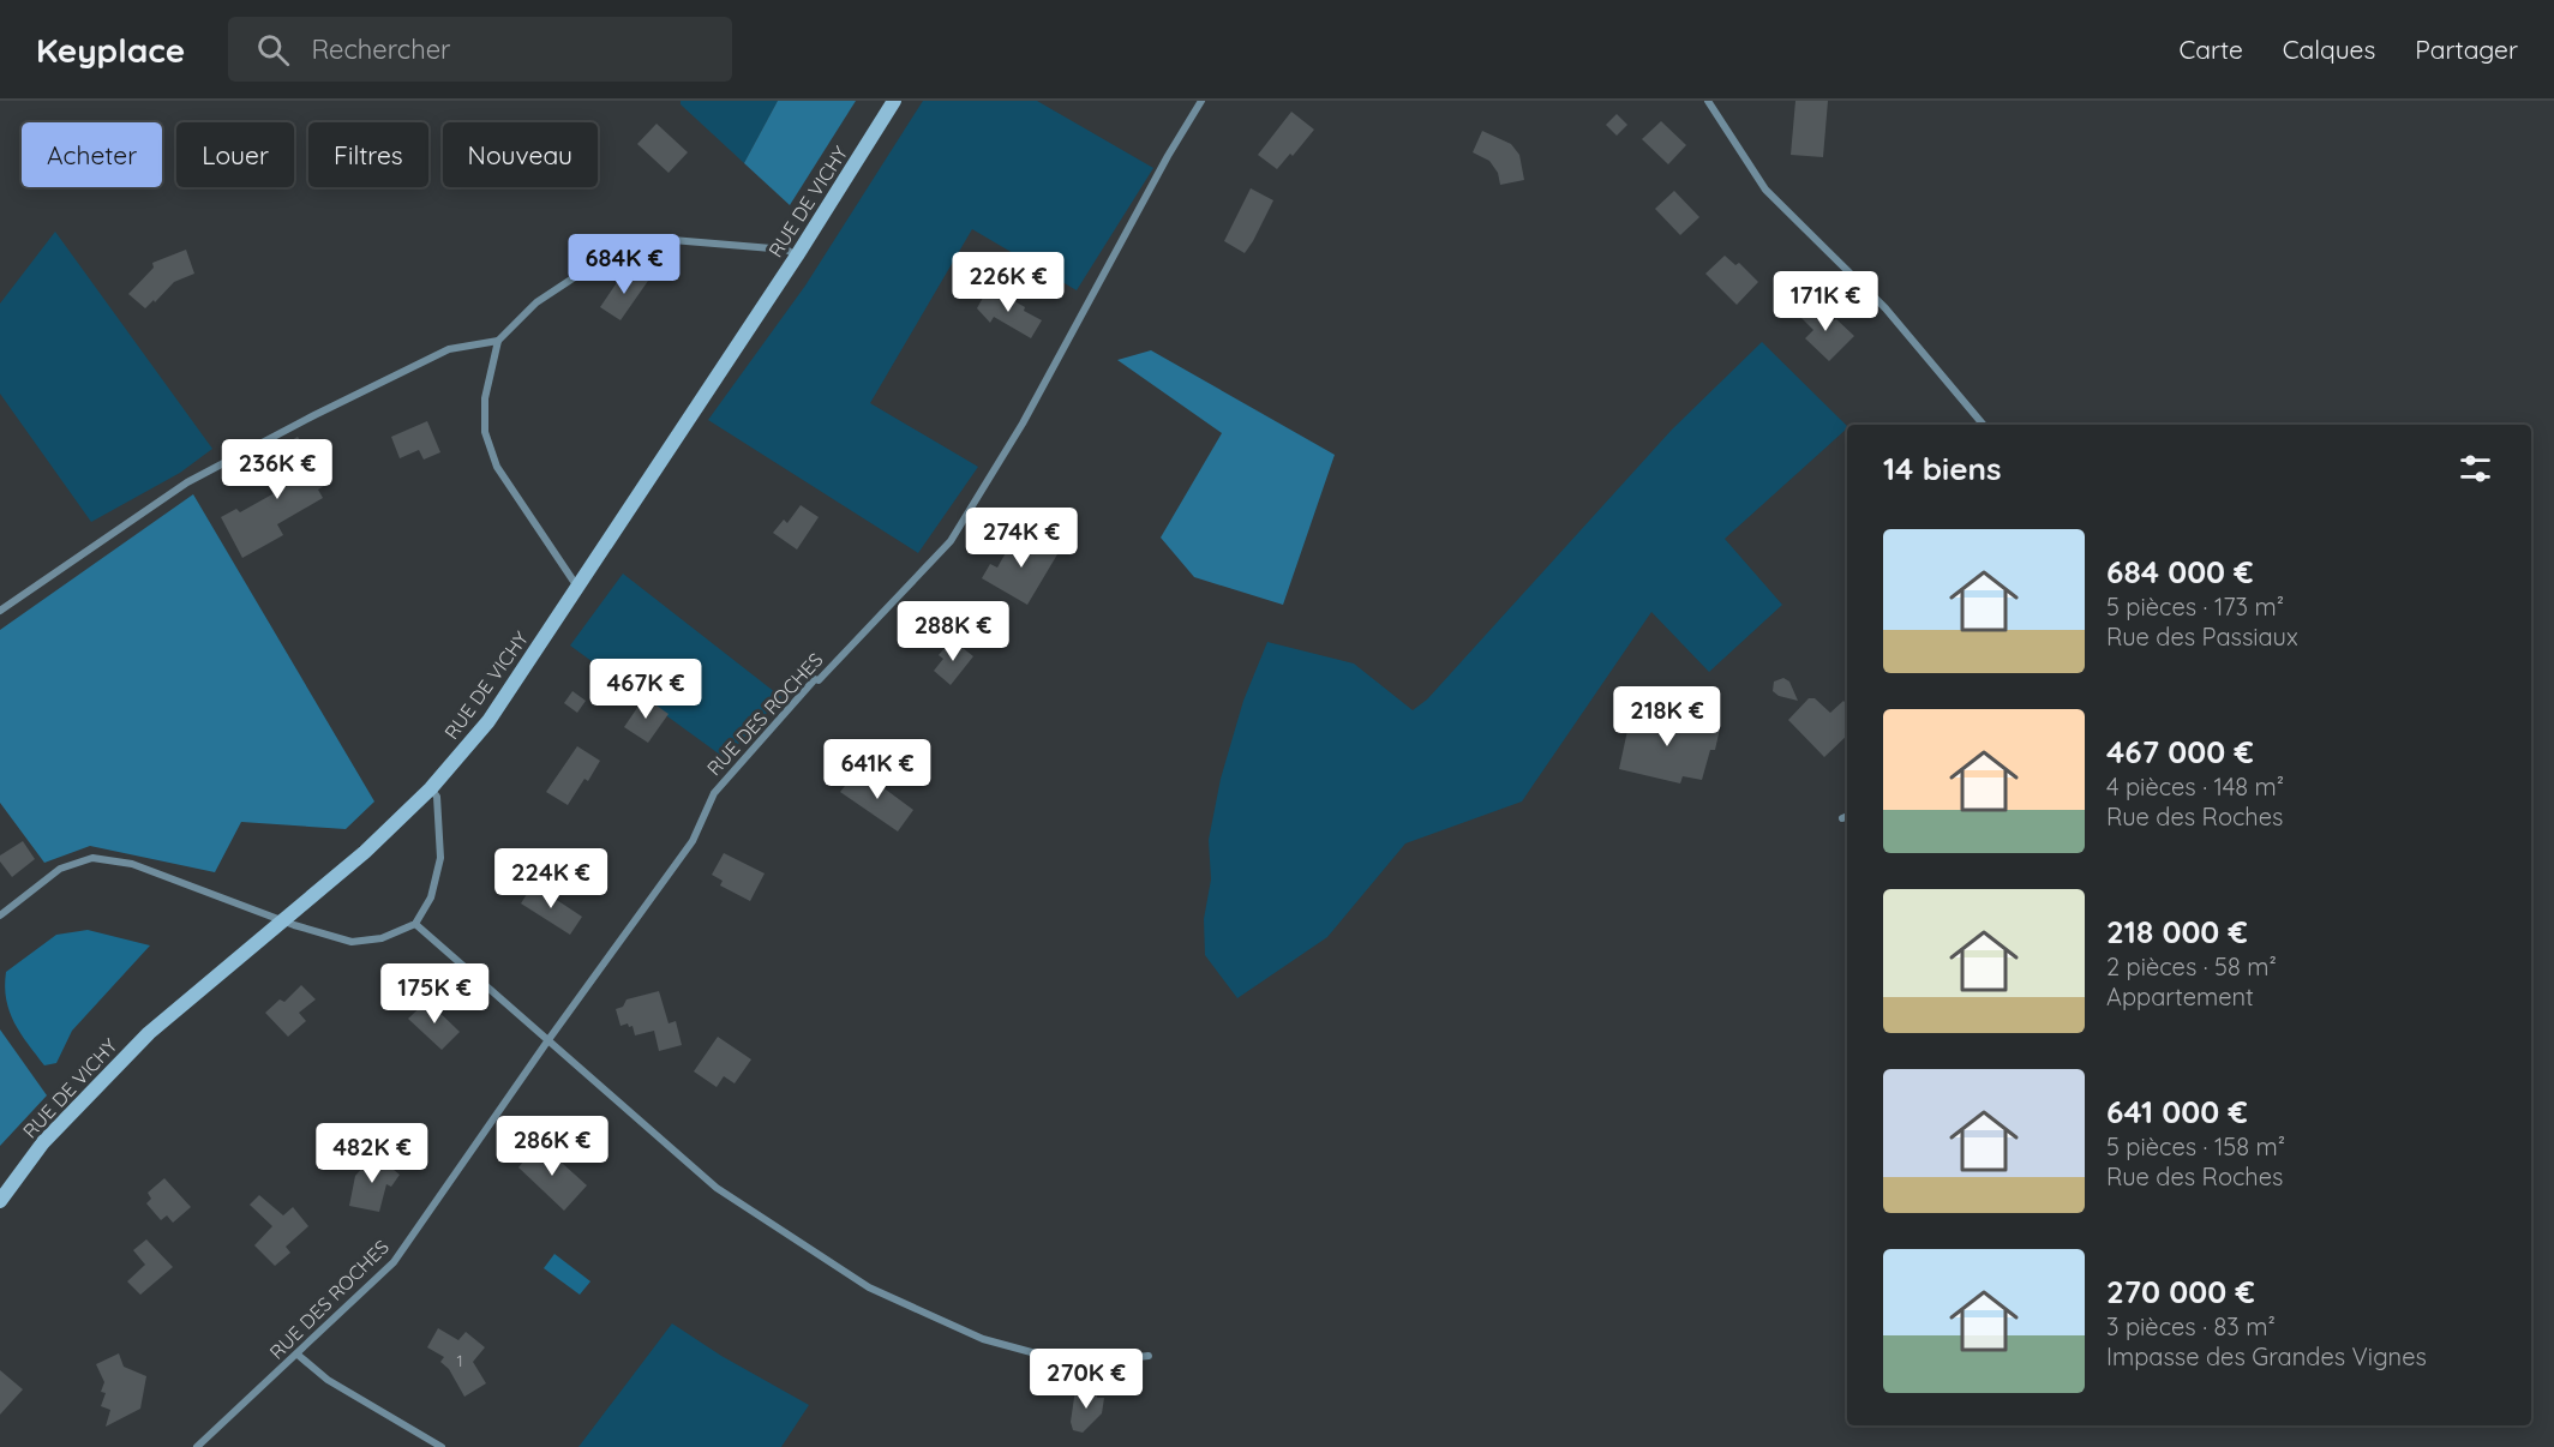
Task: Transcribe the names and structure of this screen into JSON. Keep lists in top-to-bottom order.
{
  "streets": {
    "street": ["RUE DE VICHY", "RUE DES ROCHES"]
  },
  "house_numbers": ["1"],
  "page": {
    "header": "Keyplace",
    "search": "Rechercher",
    "nav": ["Carte", "Calques", "Partager"],
    "chip": [
      "Acheter",
      "Louer",
      "Filtres",
      "Nouveau"
    ],
    "price": [
      "684K €",
      "226K €",
      "171K €",
      "236K €",
      "274K €",
      "288K €",
      "467K €",
      "218K €",
      "641K €",
      "224K €",
      "175K €",
      "286K €",
      "482K €",
      "270K €"
    ],
    "heading": "14 biens",
    "list": [
      {
        "name": "684 000 €",
        "note": "5 pièces · 173 m² · Rue des Passiaux"
      },
      {
        "name": "467 000 €",
        "note": "4 pièces · 148 m² · Rue des Roches"
      },
      {
        "name": "218 000 €",
        "note": "2 pièces · 58 m² · Appartement"
      },
      {
        "name": "641 000 €",
        "note": "5 pièces · 158 m² · Rue des Roches"
      },
      {
        "name": "270 000 €",
        "note": "3 pièces · 83 m² · Impasse des Grandes Vignes"
      }
    ]
  }
}
